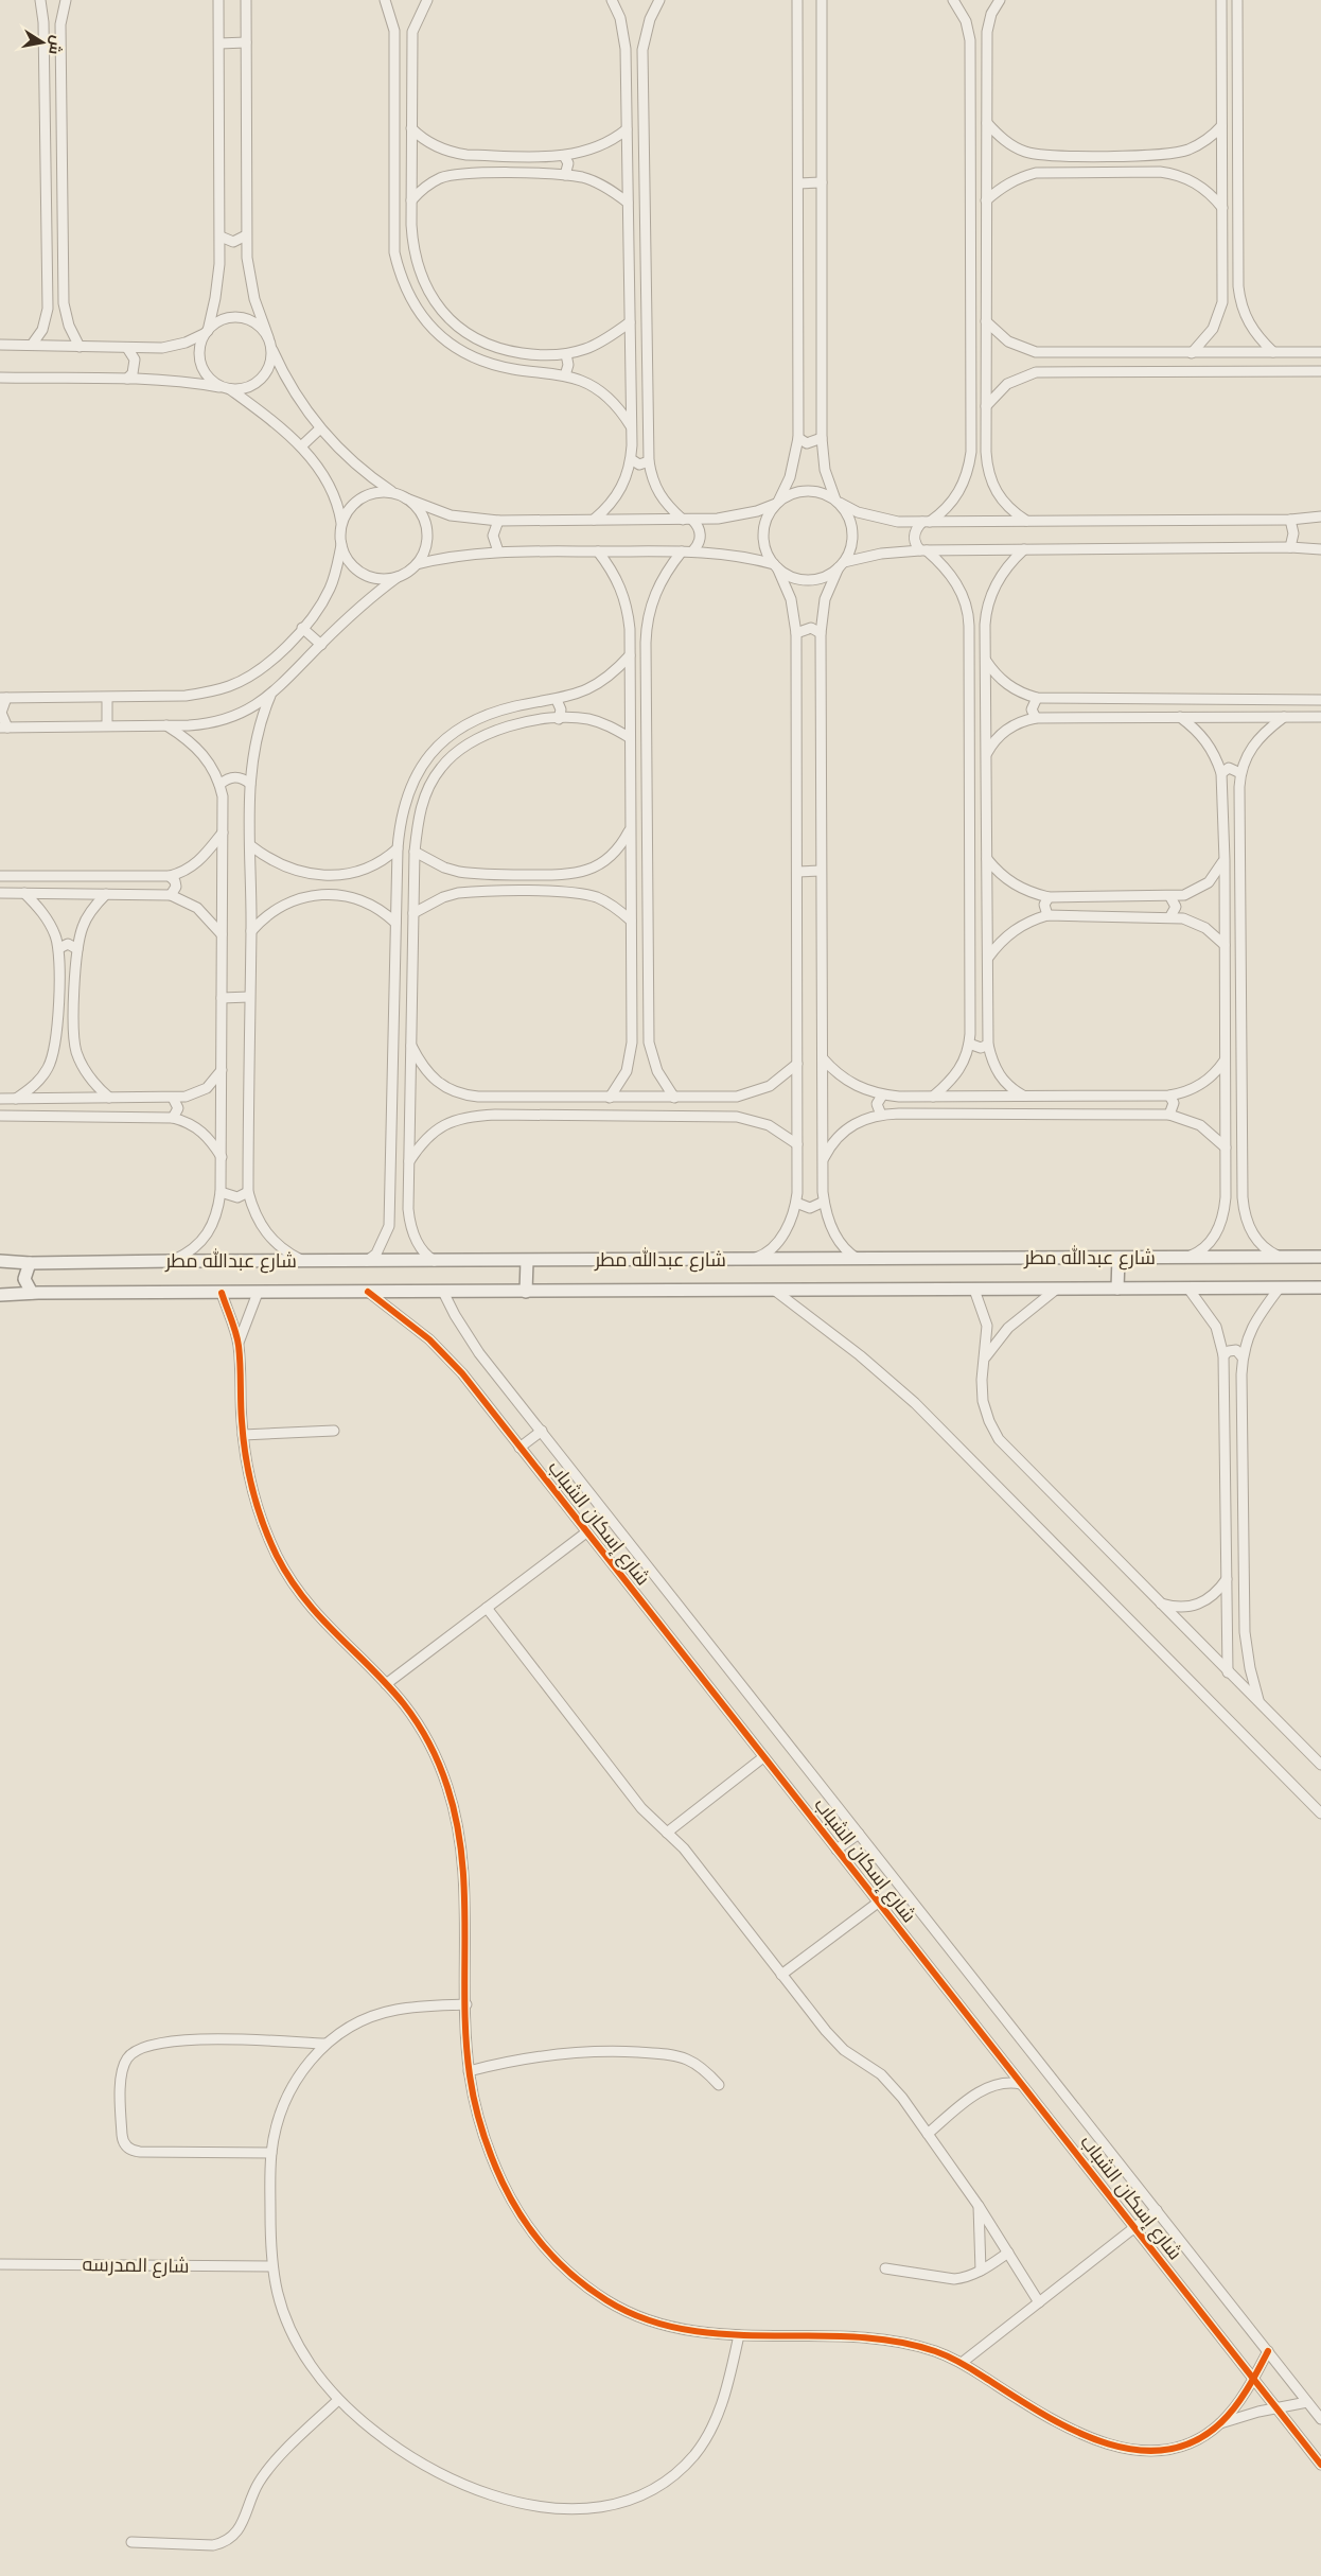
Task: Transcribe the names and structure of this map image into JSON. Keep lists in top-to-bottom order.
{
  "streets": {
    "street": ["شارع عبدالله مطر", "شارع إسكان الشباب", "شارع المدرسه"]
  },
  "crossings": [
    ["شارع عبدالله مطر", "شارع إسكان الشباب"]
  ],
  "north": "right"
}
